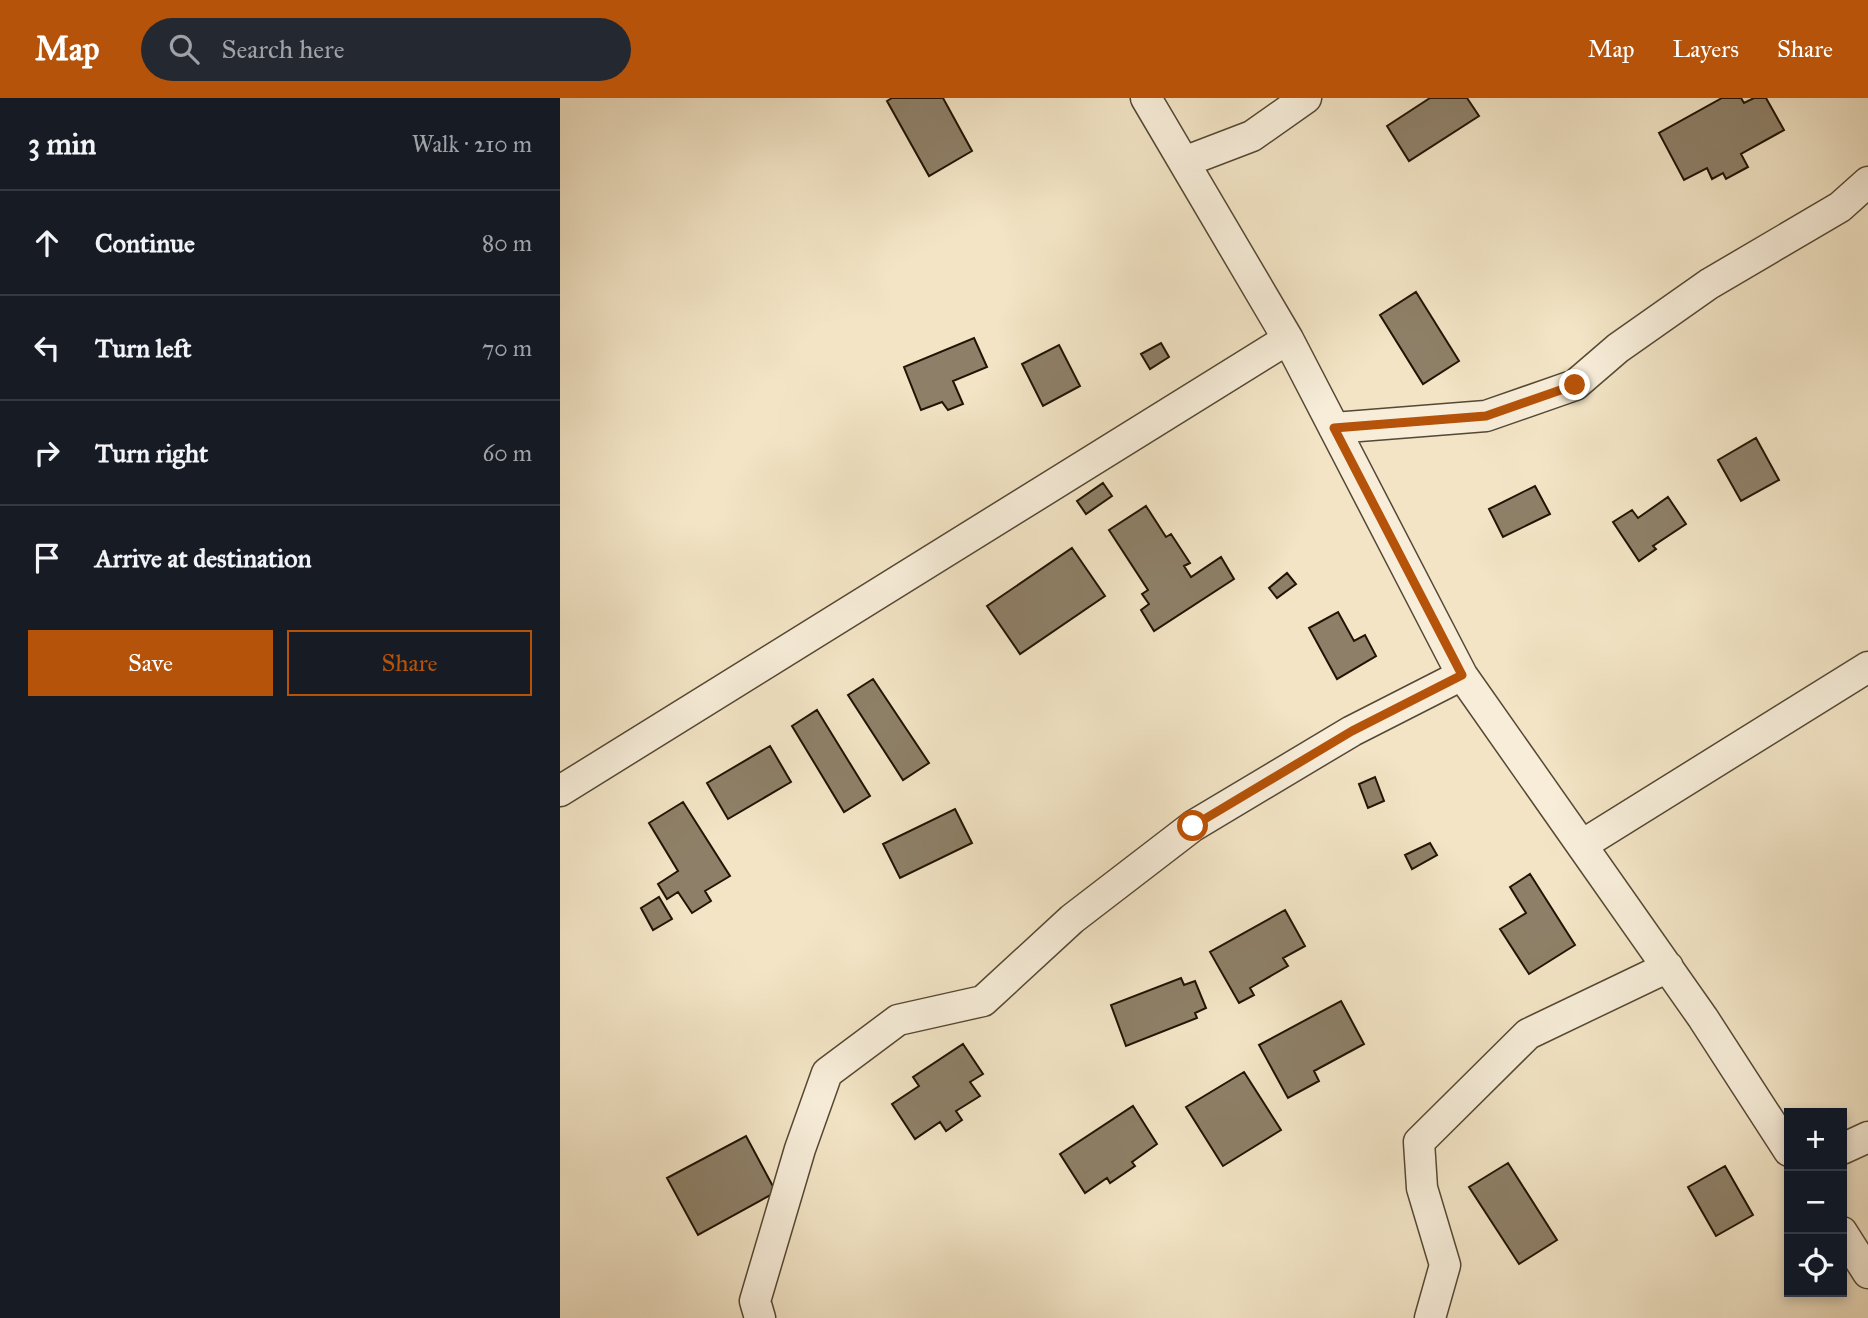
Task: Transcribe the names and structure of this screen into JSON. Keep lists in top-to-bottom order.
{
  "page": {
    "header": "Map",
    "search": "Search here",
    "nav": ["Map", "Layers", "Share"],
    "heading": ["3 min", "Walk · 210 m"],
    "list": [
      ["Continue", "80 m"],
      ["Turn left", "70 m"],
      ["Turn right", "60 m"],
      "Arrive at destination"
    ],
    "buttons": ["Save", "Share"],
    "map_buttons": ["+", "−"]
  }
}
